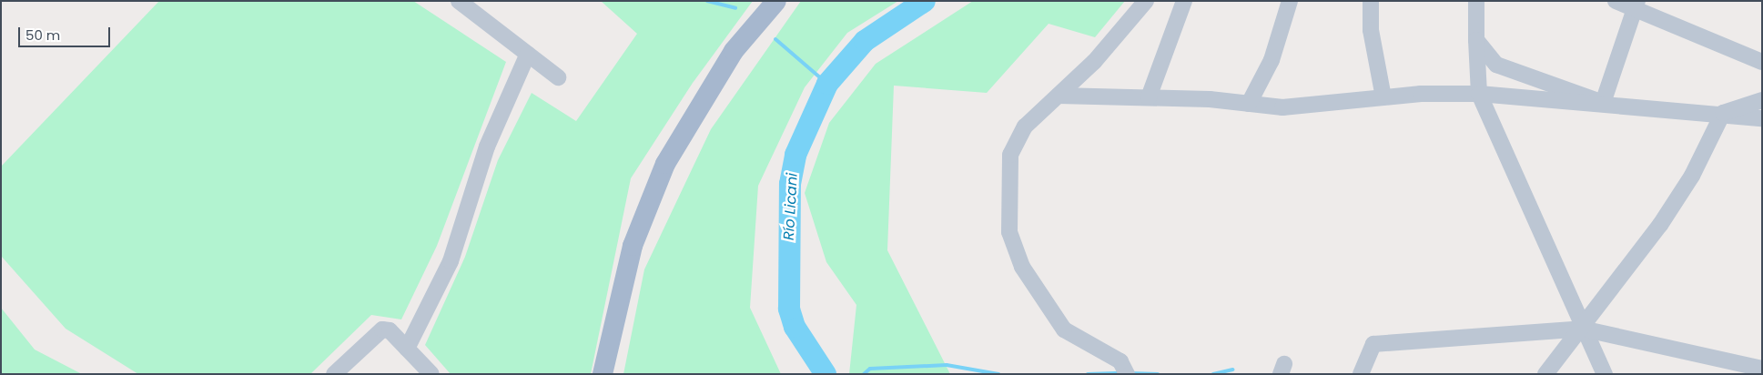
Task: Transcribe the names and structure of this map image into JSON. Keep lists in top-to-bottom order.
{
  "water": ["Río Licani"],
  "scale_bar": "50 m"
}
